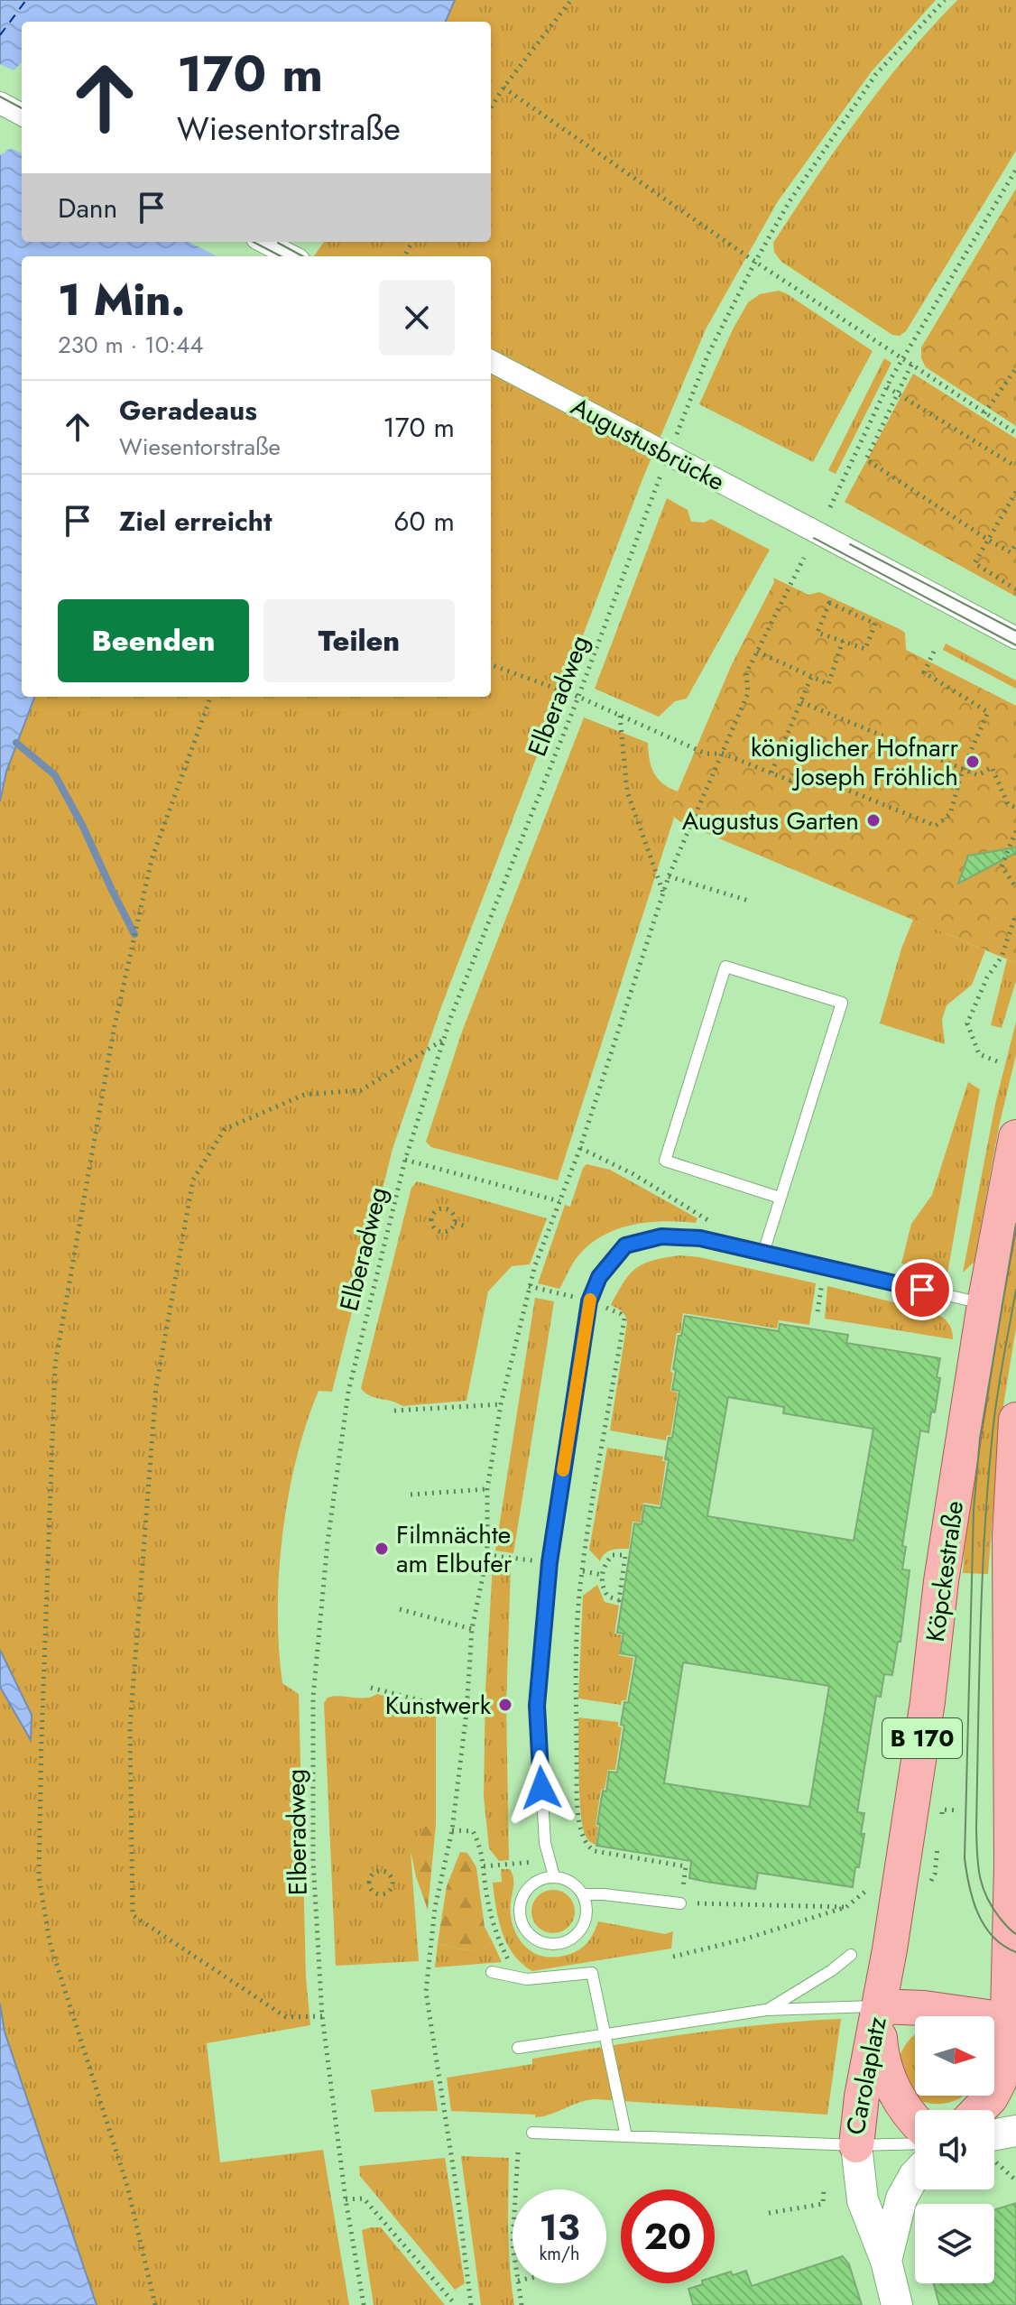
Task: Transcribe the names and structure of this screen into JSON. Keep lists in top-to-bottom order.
{
  "streets": {
    "main road": ["Köpckestraße", "B 170", "Carolaplatz"],
    "street": ["Augustusbrücke"],
    "path": ["Elberadweg"]
  },
  "crossings": [
    ["Köpckestraße", "Carolaplatz"]
  ],
  "places": [
    "königlicher Hofnarr Joseph Fröhlich",
    "Augustus Garten",
    "Filmnächte am Elbufer",
    "Kunstwerk"
  ],
  "north": "right",
  "page": {
    "turn": ["170 m", "Wiesentorstraße"],
    "then": "Dann",
    "heading": ["1 Min.", "230 m · 10:44"],
    "list": [
      {
        "name": "Geradeaus",
        "note": "Wiesentorstraße",
        "value": "170 m"
      },
      {
        "name": "Ziel erreicht",
        "value": "60 m"
      }
    ],
    "buttons": ["Beenden", "Teilen"],
    "speed": "13 km/h",
    "limit": "20"
  }
}
